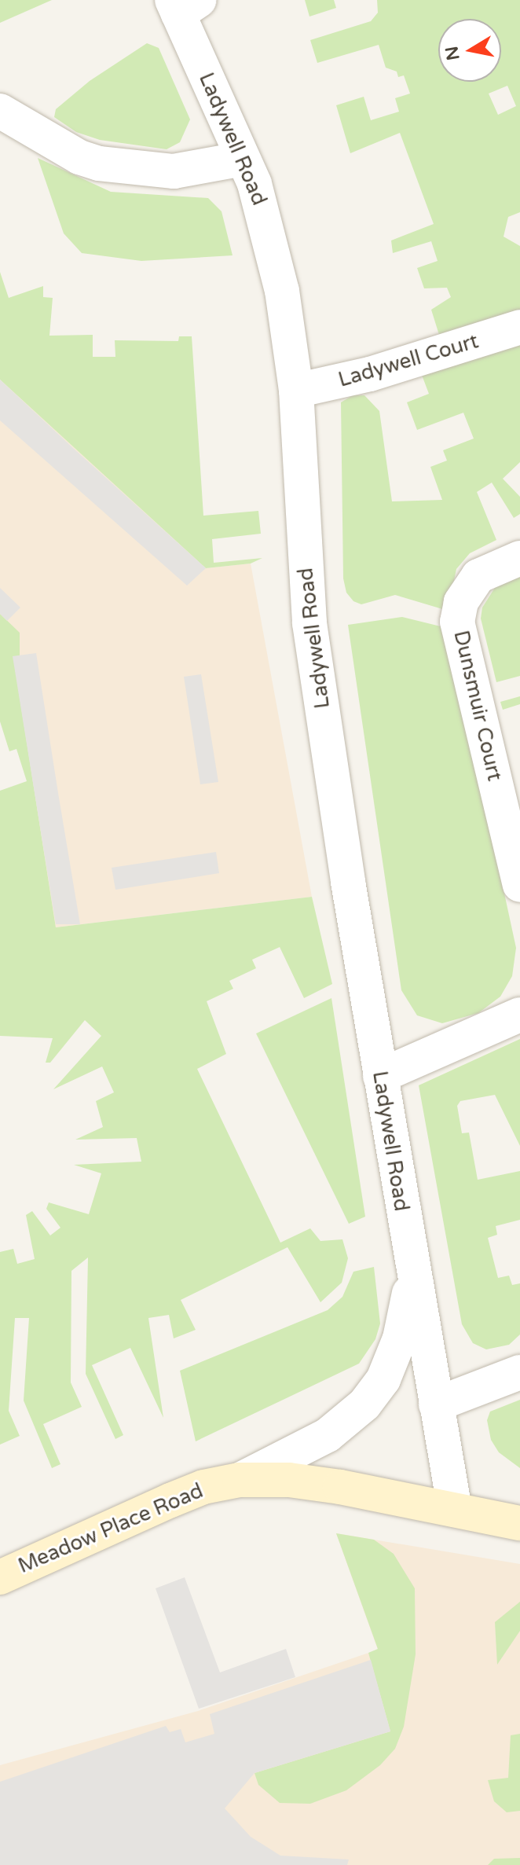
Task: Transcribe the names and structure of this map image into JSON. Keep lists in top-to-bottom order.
{
  "streets": {
    "main road": ["Meadow Place Road"],
    "street": ["Ladywell Road", "Ladywell Court", "Dunsmuir Court"]
  },
  "crossings": [
    ["Ladywell Road", "Ladywell Court"],
    ["Ladywell Road", "Meadow Place Road"]
  ],
  "north": "left"
}
